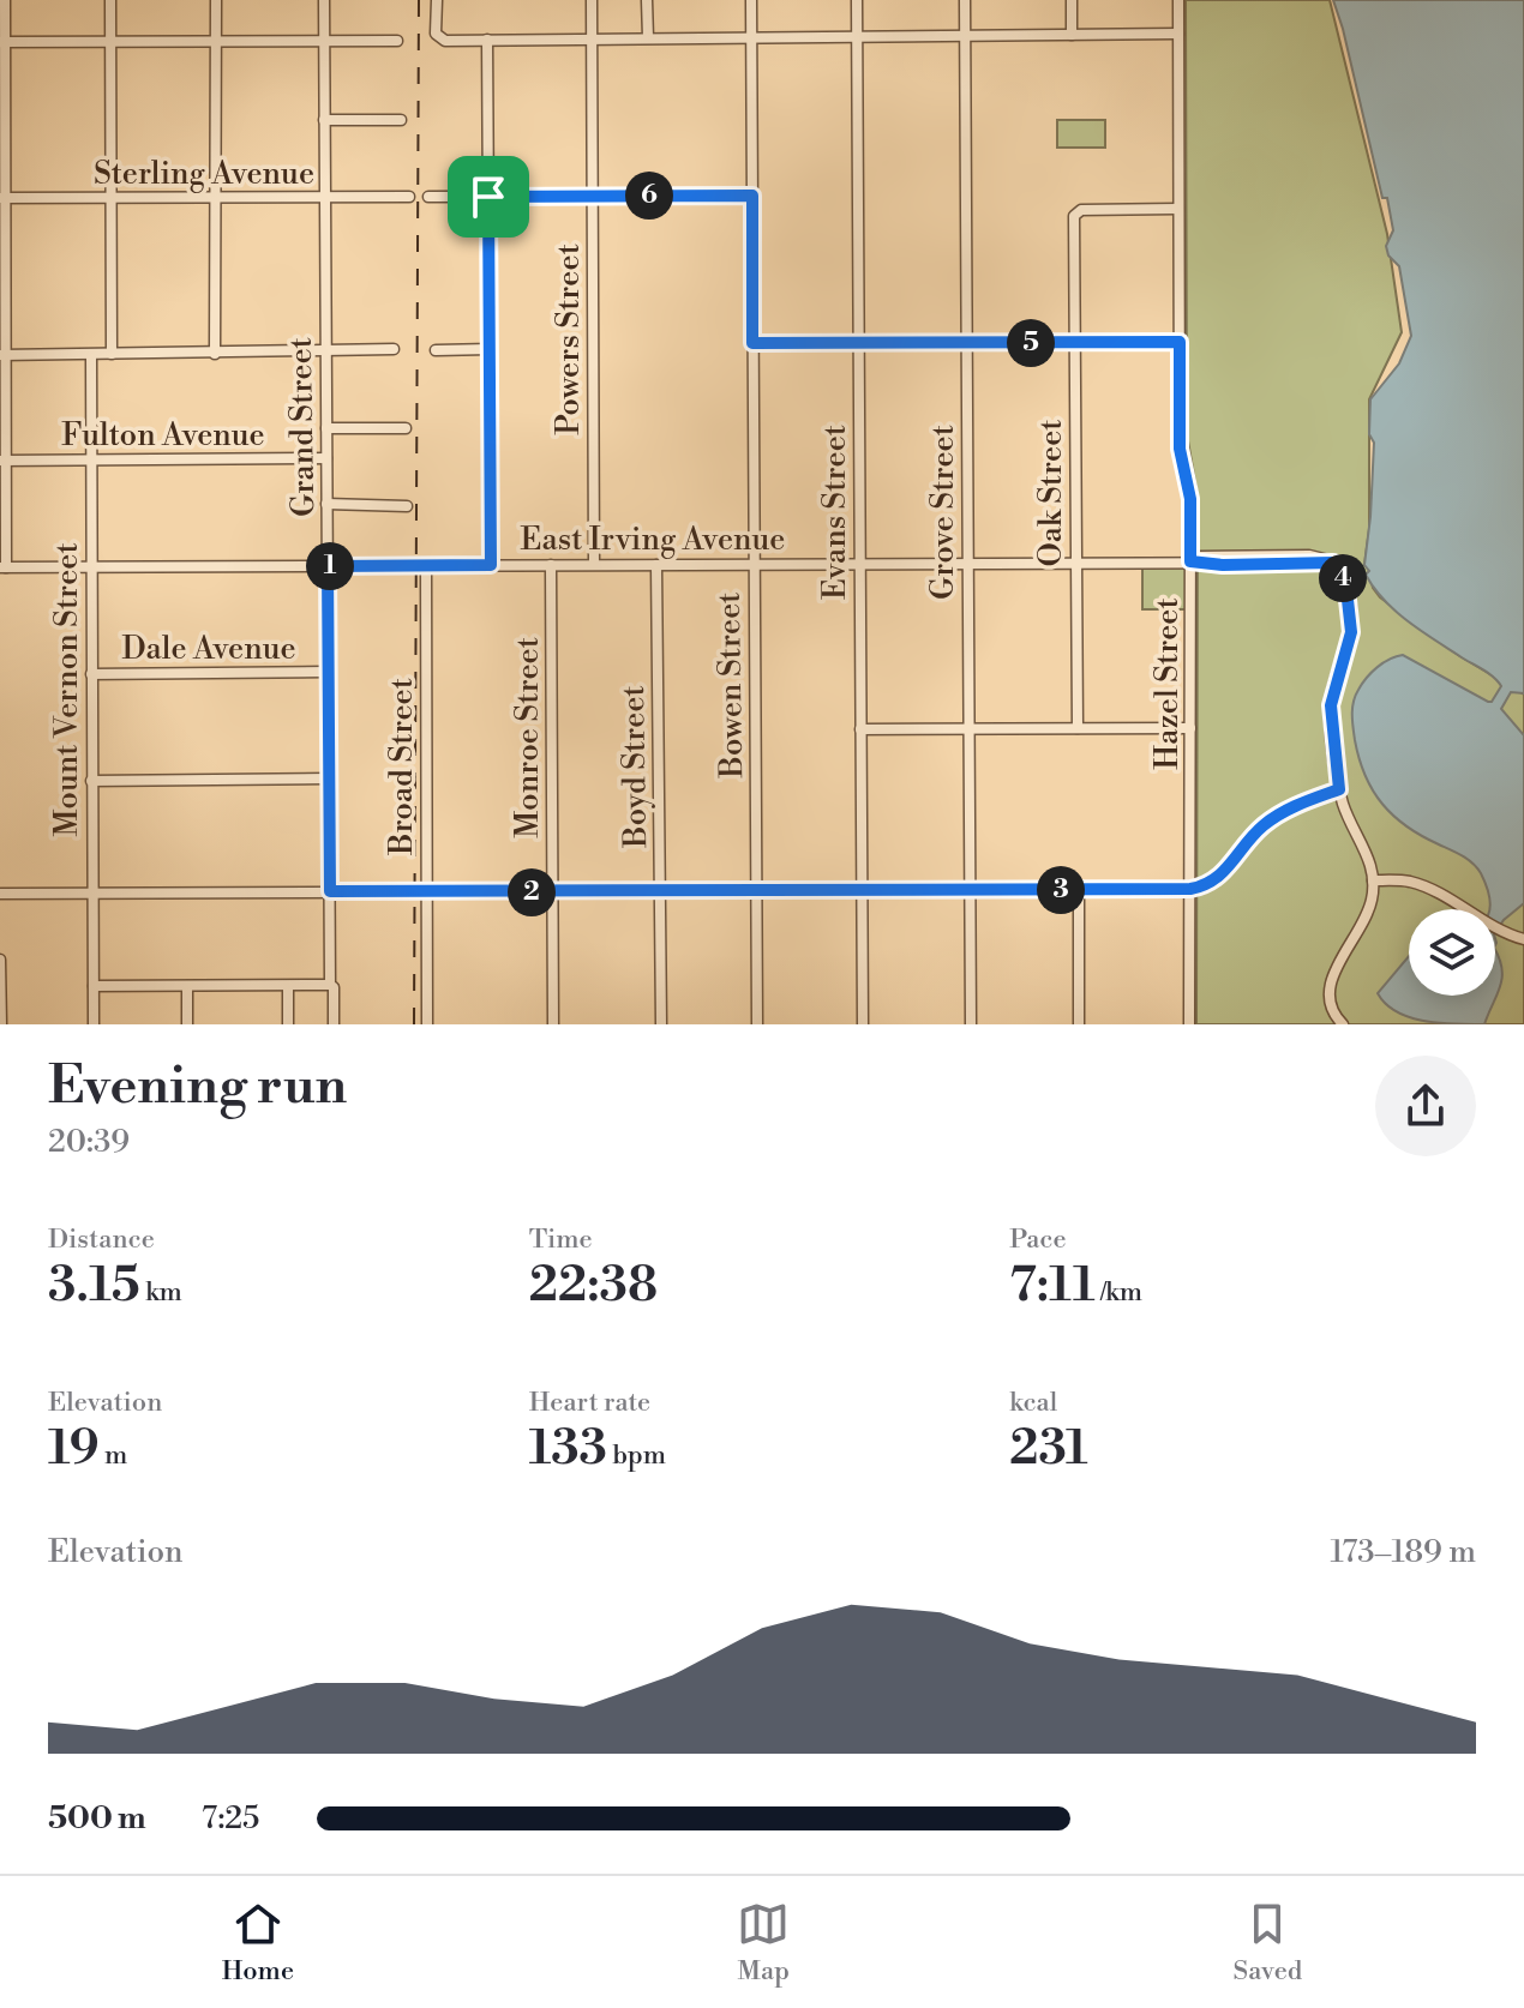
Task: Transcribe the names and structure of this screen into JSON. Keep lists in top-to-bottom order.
{
  "streets": {
    "street": [
      "Sterling Avenue",
      "Powers Street",
      "Grand Street",
      "Fulton Avenue",
      "Oak Street",
      "Evans Street",
      "Grove Street",
      "East Irving Avenue",
      "Dale Avenue",
      "Hazel Street",
      "Bowen Street",
      "Mount Vernon Street",
      "Monroe Street",
      "Broad Street",
      "Boyd Street"
    ]
  },
  "crossings": [
    ["Sterling Avenue", "Grand Street"],
    ["Powers Street", "East Irving Avenue"],
    ["Grand Street", "Fulton Avenue"],
    ["Grand Street", "East Irving Avenue"],
    ["Grand Street", "Dale Avenue"],
    ["Fulton Avenue", "Mount Vernon Street"],
    ["Oak Street", "East Irving Avenue"],
    ["Oak Street", "Hazel Street"],
    ["Evans Street", "East Irving Avenue"],
    ["Grove Street", "East Irving Avenue"],
    ["East Irving Avenue", "Hazel Street"],
    ["East Irving Avenue", "Bowen Street"],
    ["East Irving Avenue", "Mount Vernon Street"],
    ["East Irving Avenue", "Monroe Street"],
    ["East Irving Avenue", "Broad Street"],
    ["East Irving Avenue", "Boyd Street"],
    ["Dale Avenue", "Mount Vernon Street"]
  ],
  "page": {
    "pins": [
      "6",
      "5",
      "1",
      "4",
      "3",
      "2"
    ],
    "heading": ["Evening run", "20:39"],
    "stats": [
      ["Distance", "3.15 km"],
      ["Time", "22:38"],
      ["Pace", "7:11 /km"],
      ["Elevation", "19 m"],
      ["Heart rate", "133 bpm"],
      ["kcal", "231"]
    ],
    "chart": ["Elevation", "173–189 m"],
    "list": [
      {
        "name": "500 m",
        "note": "7:25"
      }
    ],
    "tabs": ["Home", "Map", "Saved"]
  }
}
